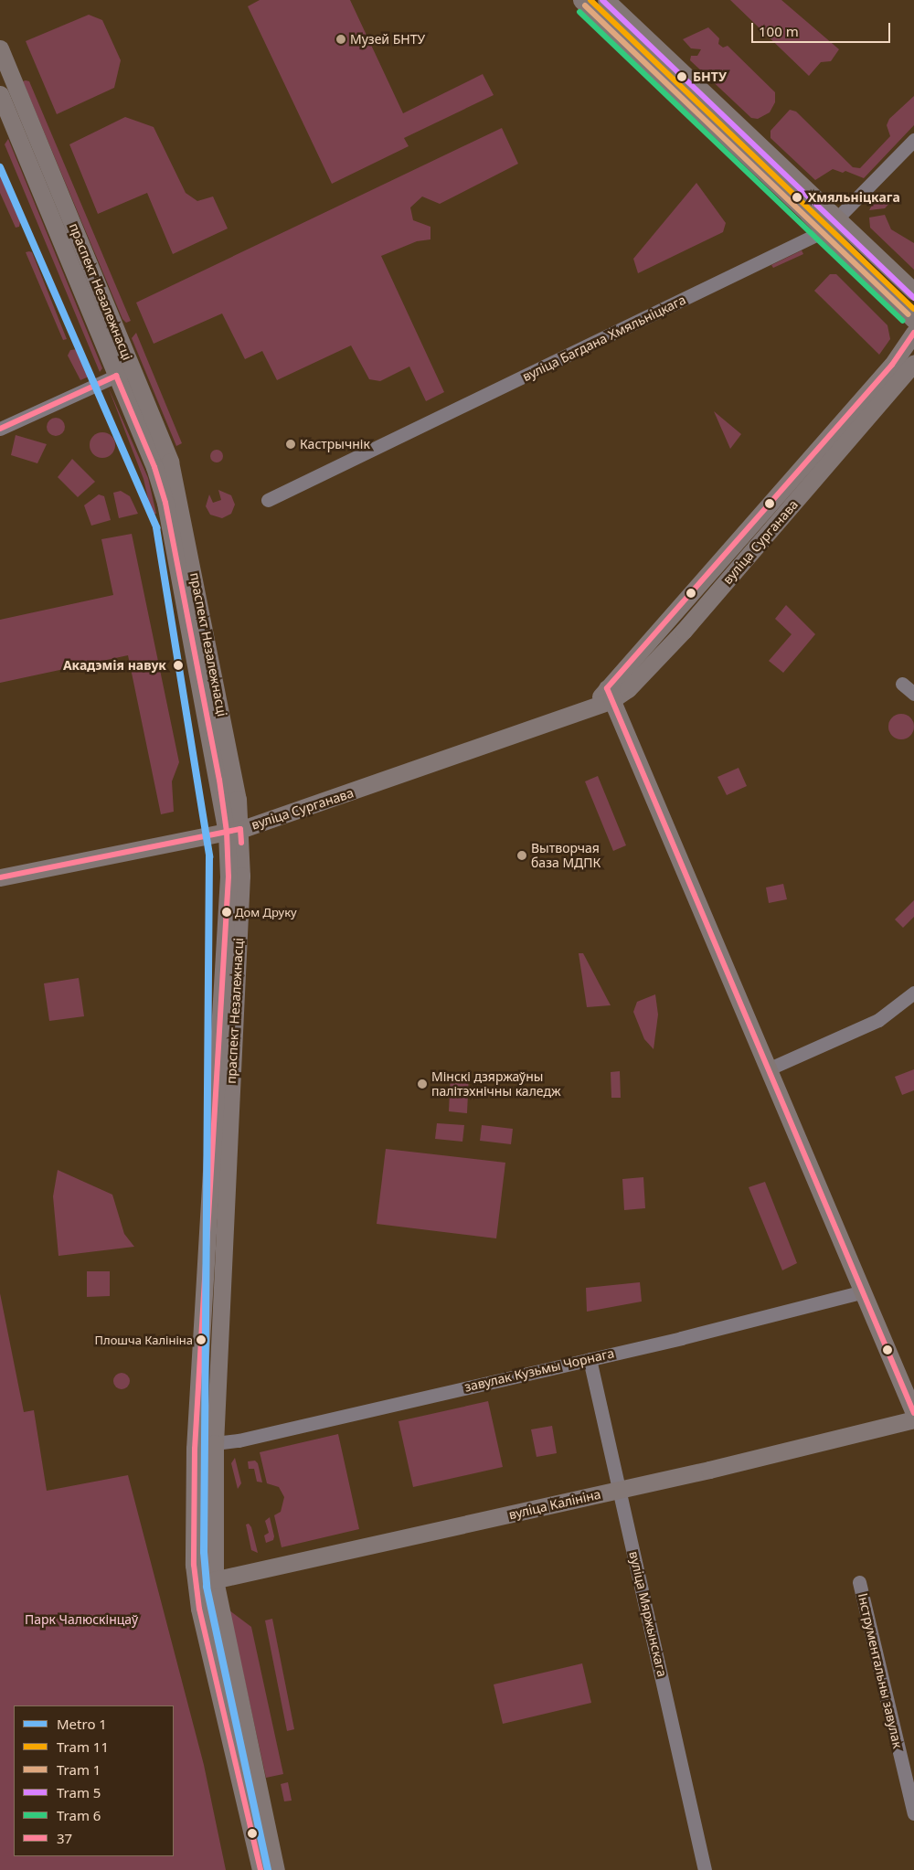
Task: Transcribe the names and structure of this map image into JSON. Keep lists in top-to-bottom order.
{
  "streets": {
    "main road": ["праспект Незалежнасці", "вуліца Сурганава", "вуліца Калініна"],
    "street": [
      "вуліца Багдана Хмяльніцкага",
      "завулак Кузьмы Чорнага",
      "вуліца Мяржынскага",
      "Інструментальны завулак"
    ]
  },
  "crossings": [
    ["праспект Незалежнасці", "вуліца Сурганава"],
    ["праспект Незалежнасці", "завулак Кузьмы Чорнага"],
    ["праспект Незалежнасці", "вуліца Калініна"],
    ["завулак Кузьмы Чорнага", "вуліца Мяржынскага"],
    ["вуліца Калініна", "вуліца Мяржынскага"]
  ],
  "parks": ["Парк Чалюскінцаў"],
  "places": [
    "Музей БНТУ",
    "БНТУ",
    "Хмяльніцкага",
    "Кастрычнік",
    "Акадэмія навук",
    "Вытворчая база МДПК",
    "Дом Друку",
    "Мінскі дзяржаўны палітэхнічны каледж",
    "Плошча Калініна"
  ],
  "lines": [
    "tram line 11",
    "tram line 5",
    "tram line 1",
    "tram line 6",
    "metro line 1",
    "transit line 37"
  ],
  "legend": [
    "Metro 1",
    "Tram 11",
    "Tram 1",
    "Tram 5",
    "Tram 6",
    "37"
  ],
  "scale_bar": "100 m"
}
